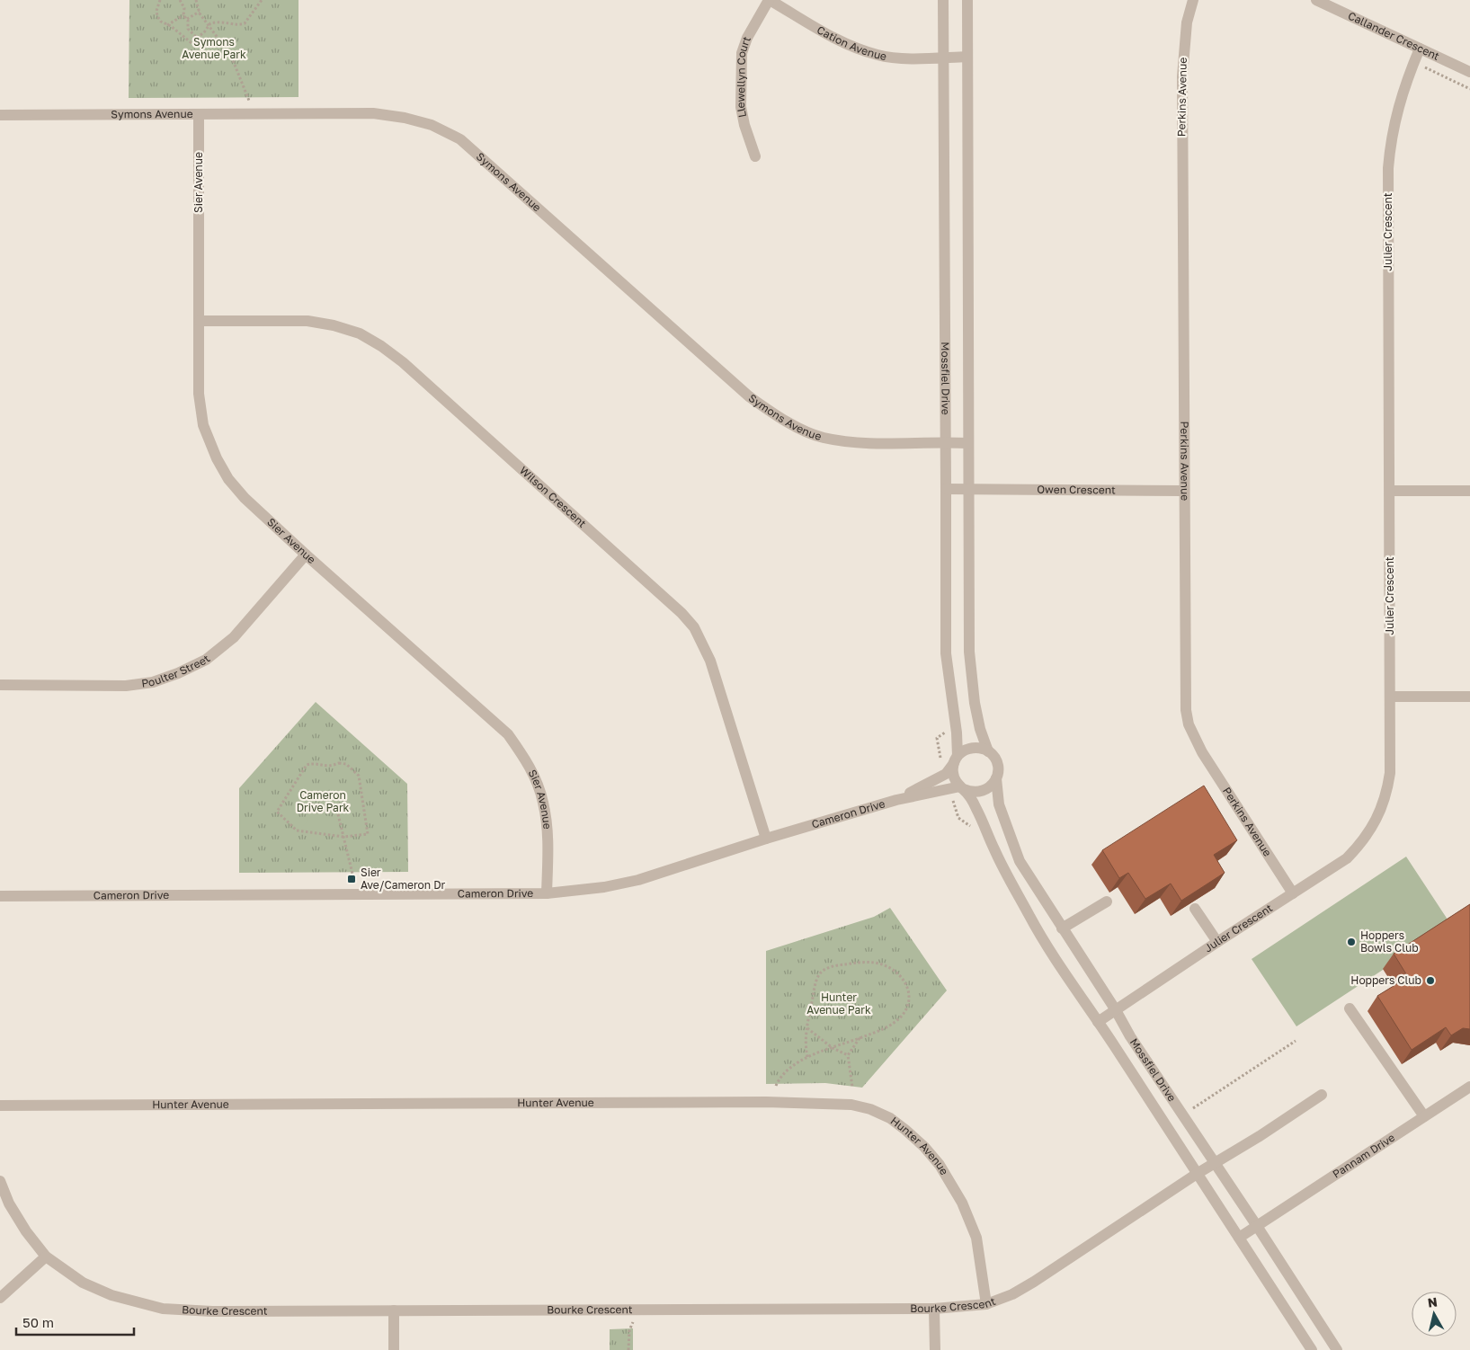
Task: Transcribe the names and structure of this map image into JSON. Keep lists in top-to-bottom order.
{
  "streets": {
    "street": [
      "Callander Crescent",
      "Cation Avenue",
      "Llewellyn Court",
      "Perkins Avenue",
      "Symons Avenue",
      "Sier Avenue",
      "Julier Crescent",
      "Mossfiel Drive",
      "Owen Crescent",
      "Wilson Crescent",
      "Poulter Street",
      "Cameron Drive",
      "Hunter Avenue",
      "Pannam Drive",
      "Bourke Crescent"
    ]
  },
  "crossings": [
    ["Callander Crescent", "Julier Crescent"],
    ["Cation Avenue", "Llewellyn Court"],
    ["Cation Avenue", "Mossfiel Drive"],
    ["Perkins Avenue", "Julier Crescent"],
    ["Perkins Avenue", "Owen Crescent"],
    ["Symons Avenue", "Sier Avenue"],
    ["Symons Avenue", "Mossfiel Drive"],
    ["Sier Avenue", "Wilson Crescent"],
    ["Sier Avenue", "Poulter Street"],
    ["Sier Avenue", "Cameron Drive"],
    ["Julier Crescent", "Mossfiel Drive"],
    ["Mossfiel Drive", "Owen Crescent"],
    ["Mossfiel Drive", "Cameron Drive"],
    ["Mossfiel Drive", "Pannam Drive"],
    ["Mossfiel Drive", "Bourke Crescent"],
    ["Wilson Crescent", "Cameron Drive"],
    ["Hunter Avenue", "Bourke Crescent"]
  ],
  "parks": ["Symons Avenue Park", "Cameron Drive Park", "Hunter Avenue Park"],
  "places": {
    "transit": ["Sier Ave/Cameron Dr"],
    "other": ["Hoppers Bowls Club", "Hoppers Club"]
  },
  "scale_bar": "50 m",
  "north": "top"
}
